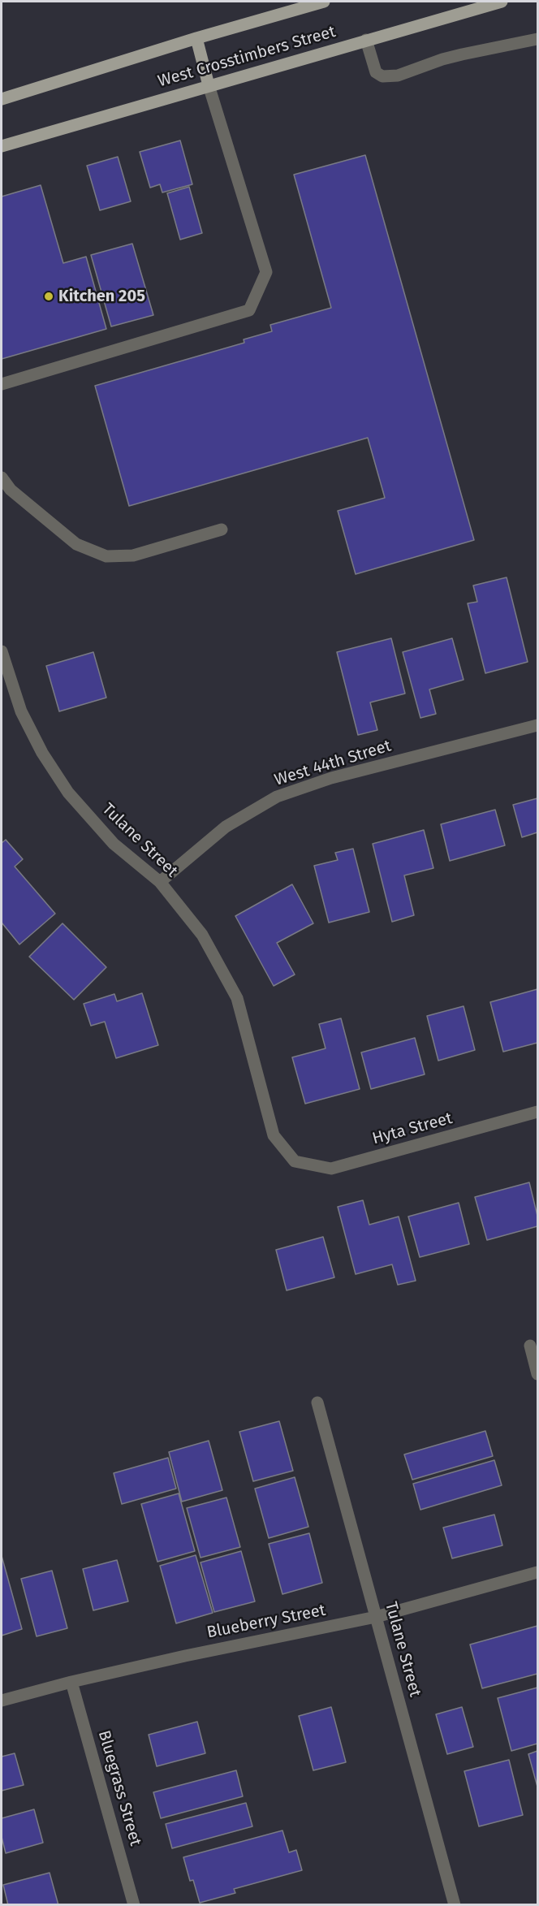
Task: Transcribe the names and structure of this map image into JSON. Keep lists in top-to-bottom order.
{
  "streets": {
    "main road": ["West Crosstimbers Street"],
    "street": [
      "West 44th Street",
      "Tulane Street",
      "Hyta Street",
      "Blueberry Street",
      "Bluegrass Street"
    ]
  },
  "crossings": [
    ["West 44th Street", "Tulane Street"],
    ["Tulane Street", "Hyta Street"],
    ["Tulane Street", "Blueberry Street"],
    ["Blueberry Street", "Bluegrass Street"]
  ],
  "places": ["Kitchen 205"]
}
